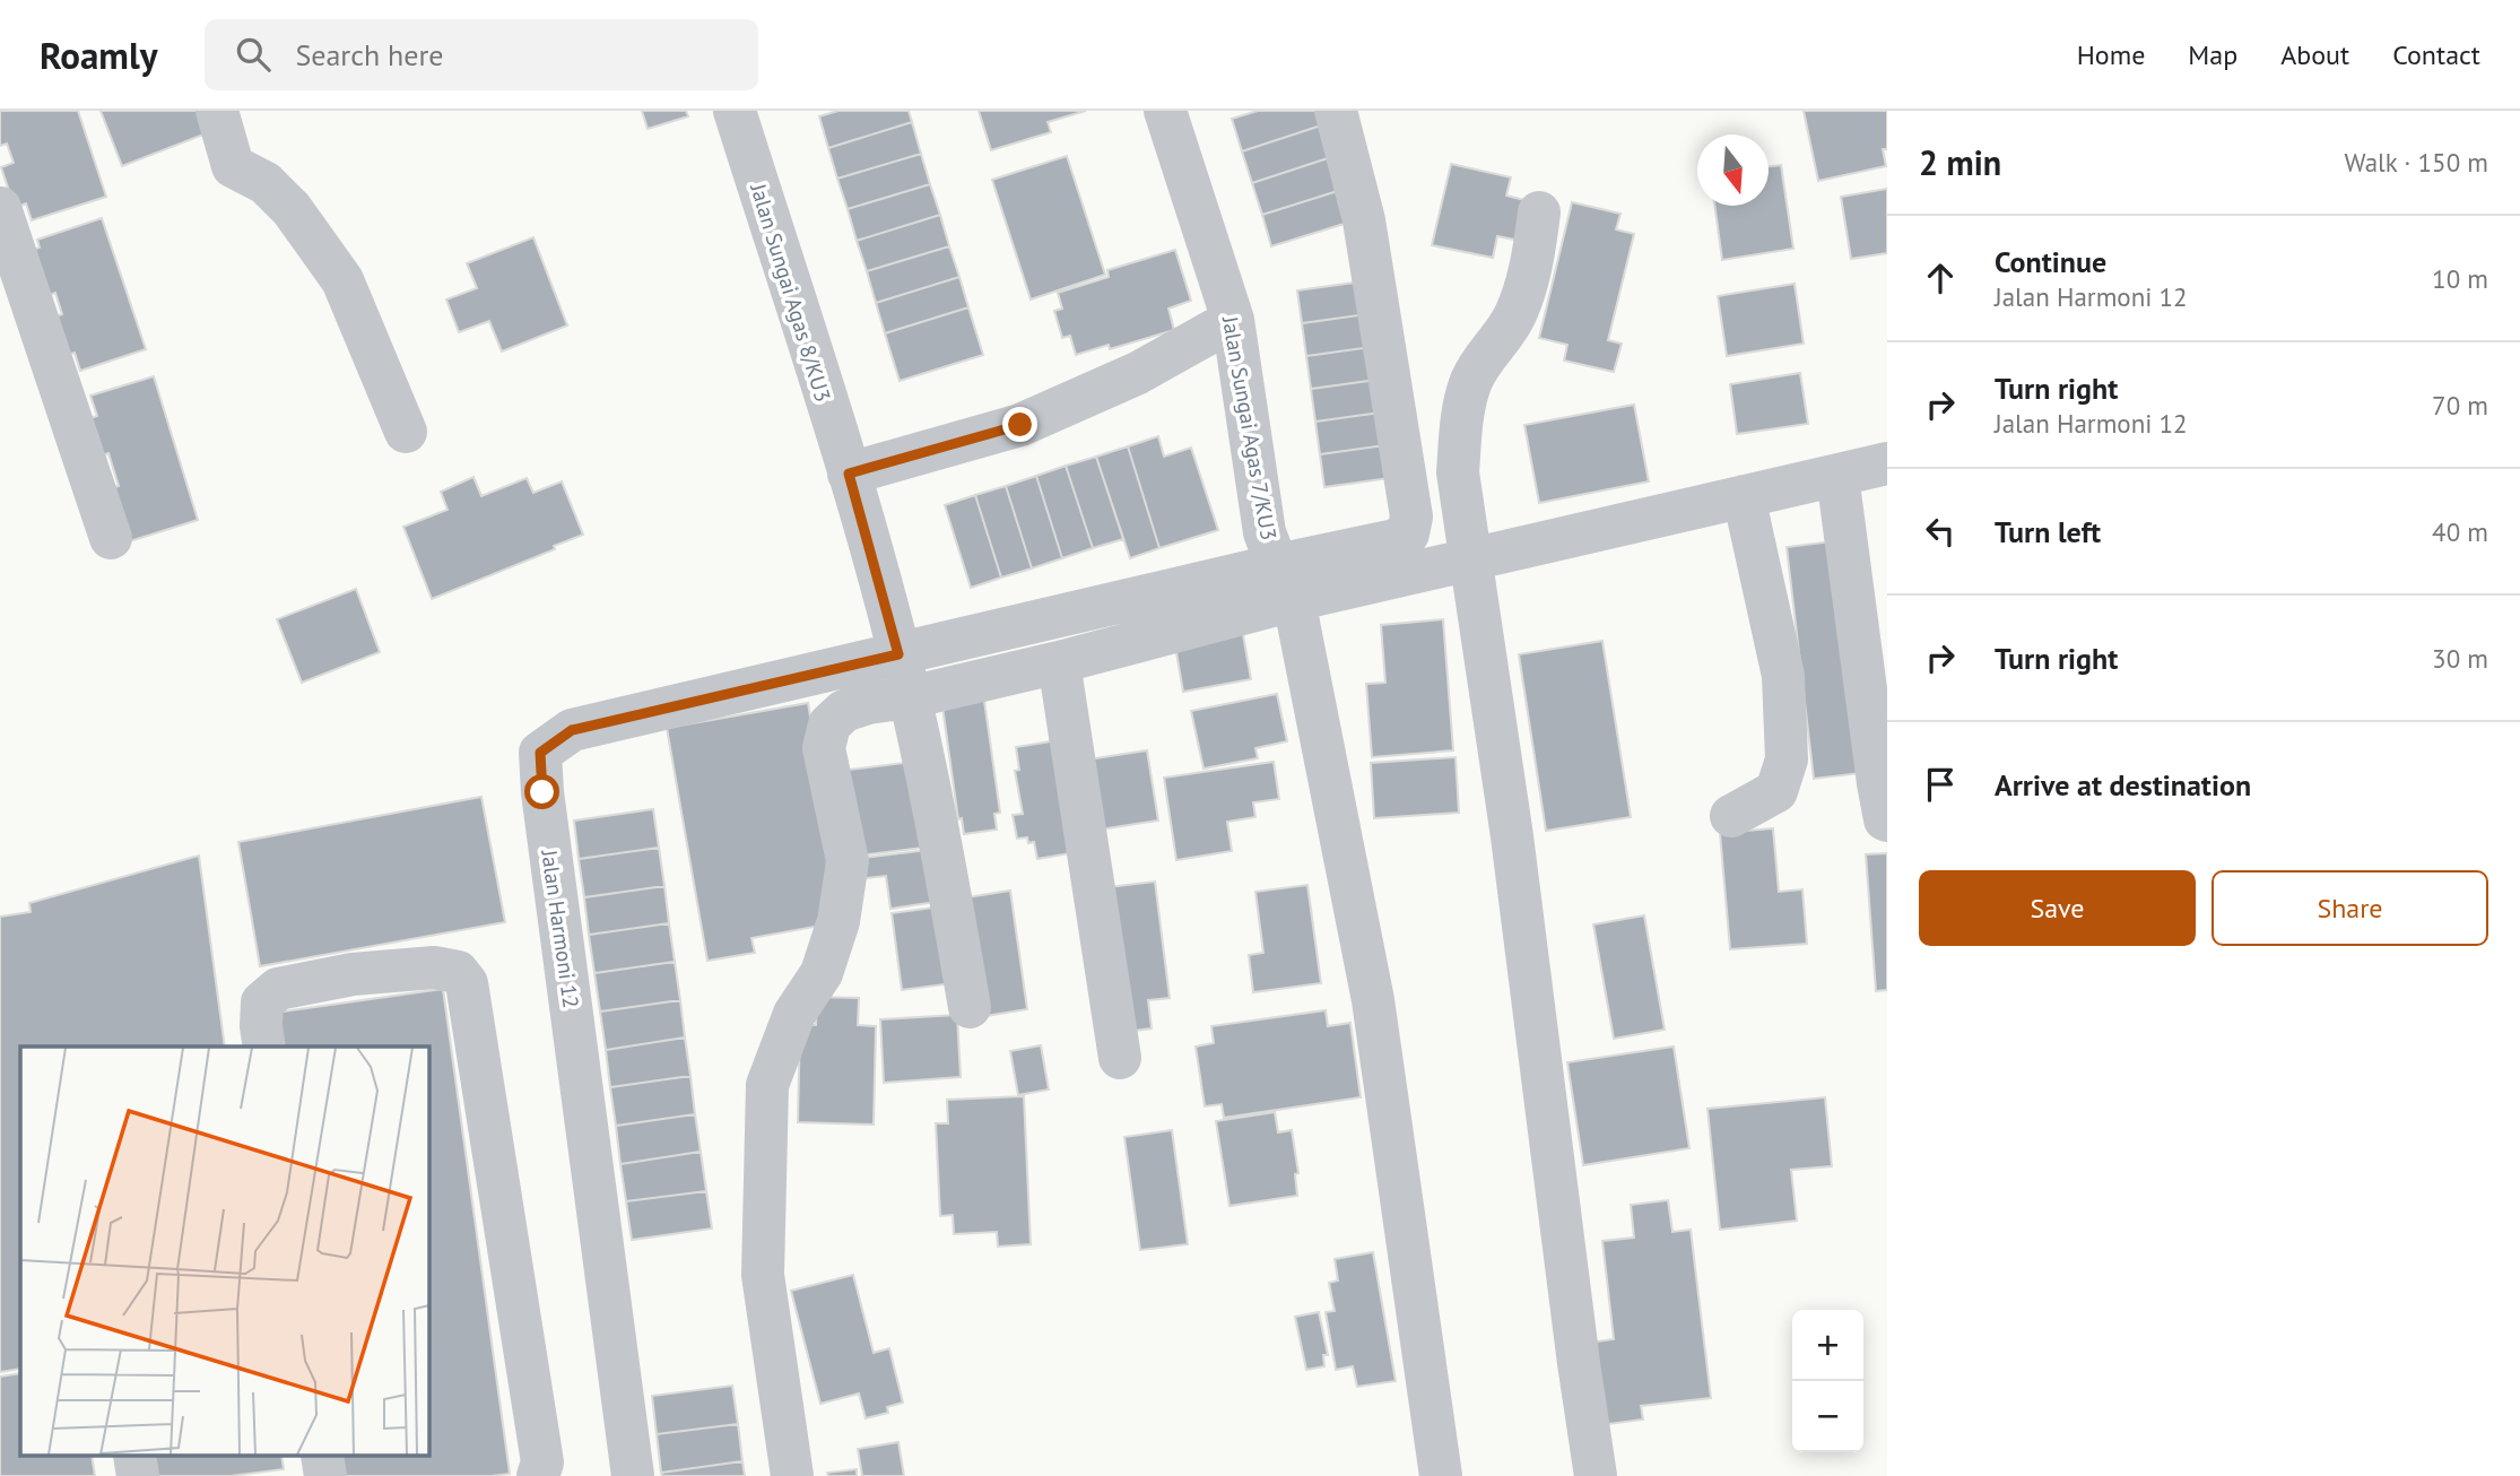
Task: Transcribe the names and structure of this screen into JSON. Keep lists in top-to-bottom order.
{
  "streets": {
    "street": ["Jalan Sungai Agas 8/KU3", "Jalan Sungai Agas 7/KU3", "Jalan Harmoni 12"]
  },
  "crossings": [
    ["Jalan Sungai Agas 8/KU3", "Jalan Harmoni 12"]
  ],
  "north": "bottom",
  "page": {
    "header": "Roamly",
    "search": "Search here",
    "nav": [
      "Home",
      "Map",
      "About",
      "Contact"
    ],
    "heading": ["2 min", "Walk · 150 m"],
    "list": [
      ["Continue", "Jalan Harmoni 12", "10 m"],
      ["Turn right", "Jalan Harmoni 12", "70 m"],
      ["Turn left", "40 m"],
      ["Turn right", "30 m"],
      "Arrive at destination"
    ],
    "buttons": ["Save", "Share"],
    "map_buttons": ["+", "−"]
  }
}
